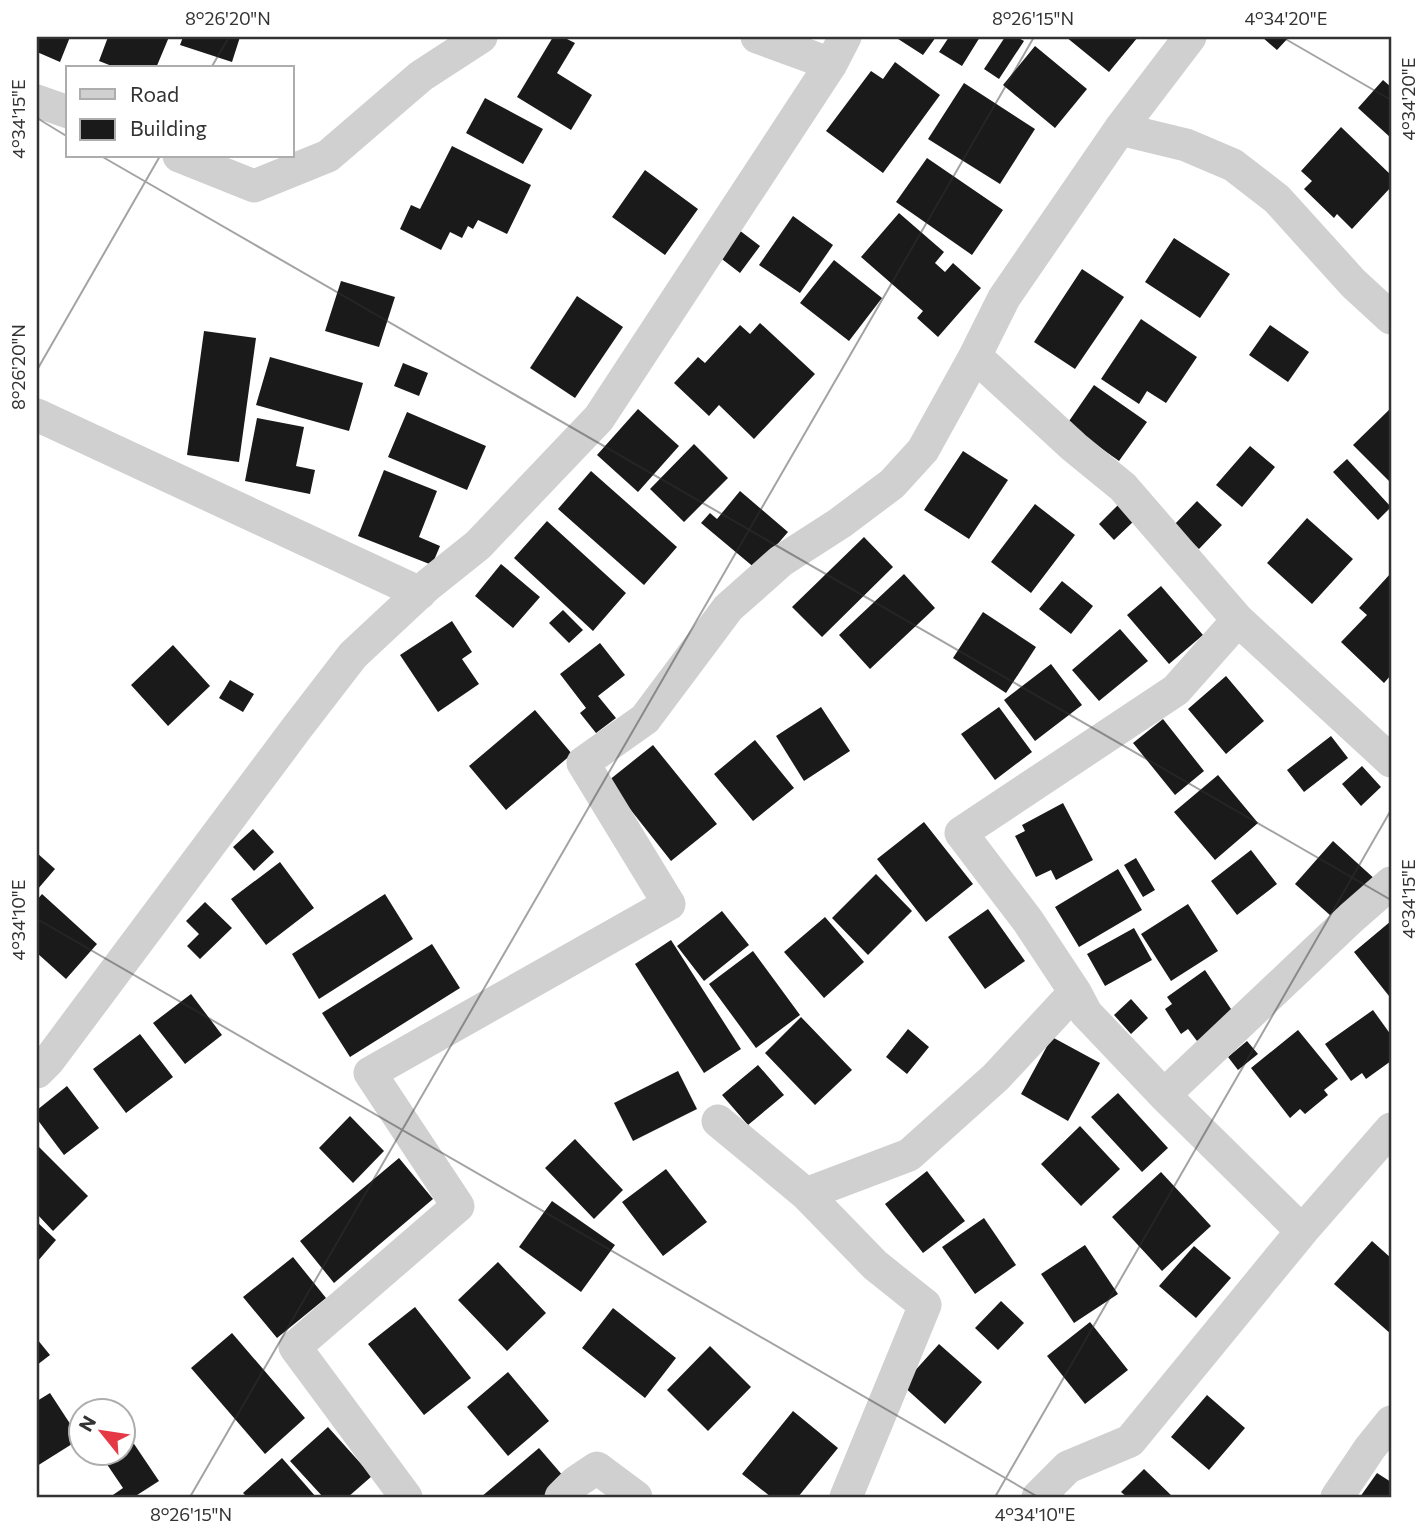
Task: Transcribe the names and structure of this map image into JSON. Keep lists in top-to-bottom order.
{
  "legend": ["Road", "Building"],
  "north": "top left",
  "coordinates": [
    "8°26'20\"N",
    "8°26'15\"N",
    "4°34'20\"E",
    "4°34'15\"E",
    "4°34'10\"E"
  ]
}
